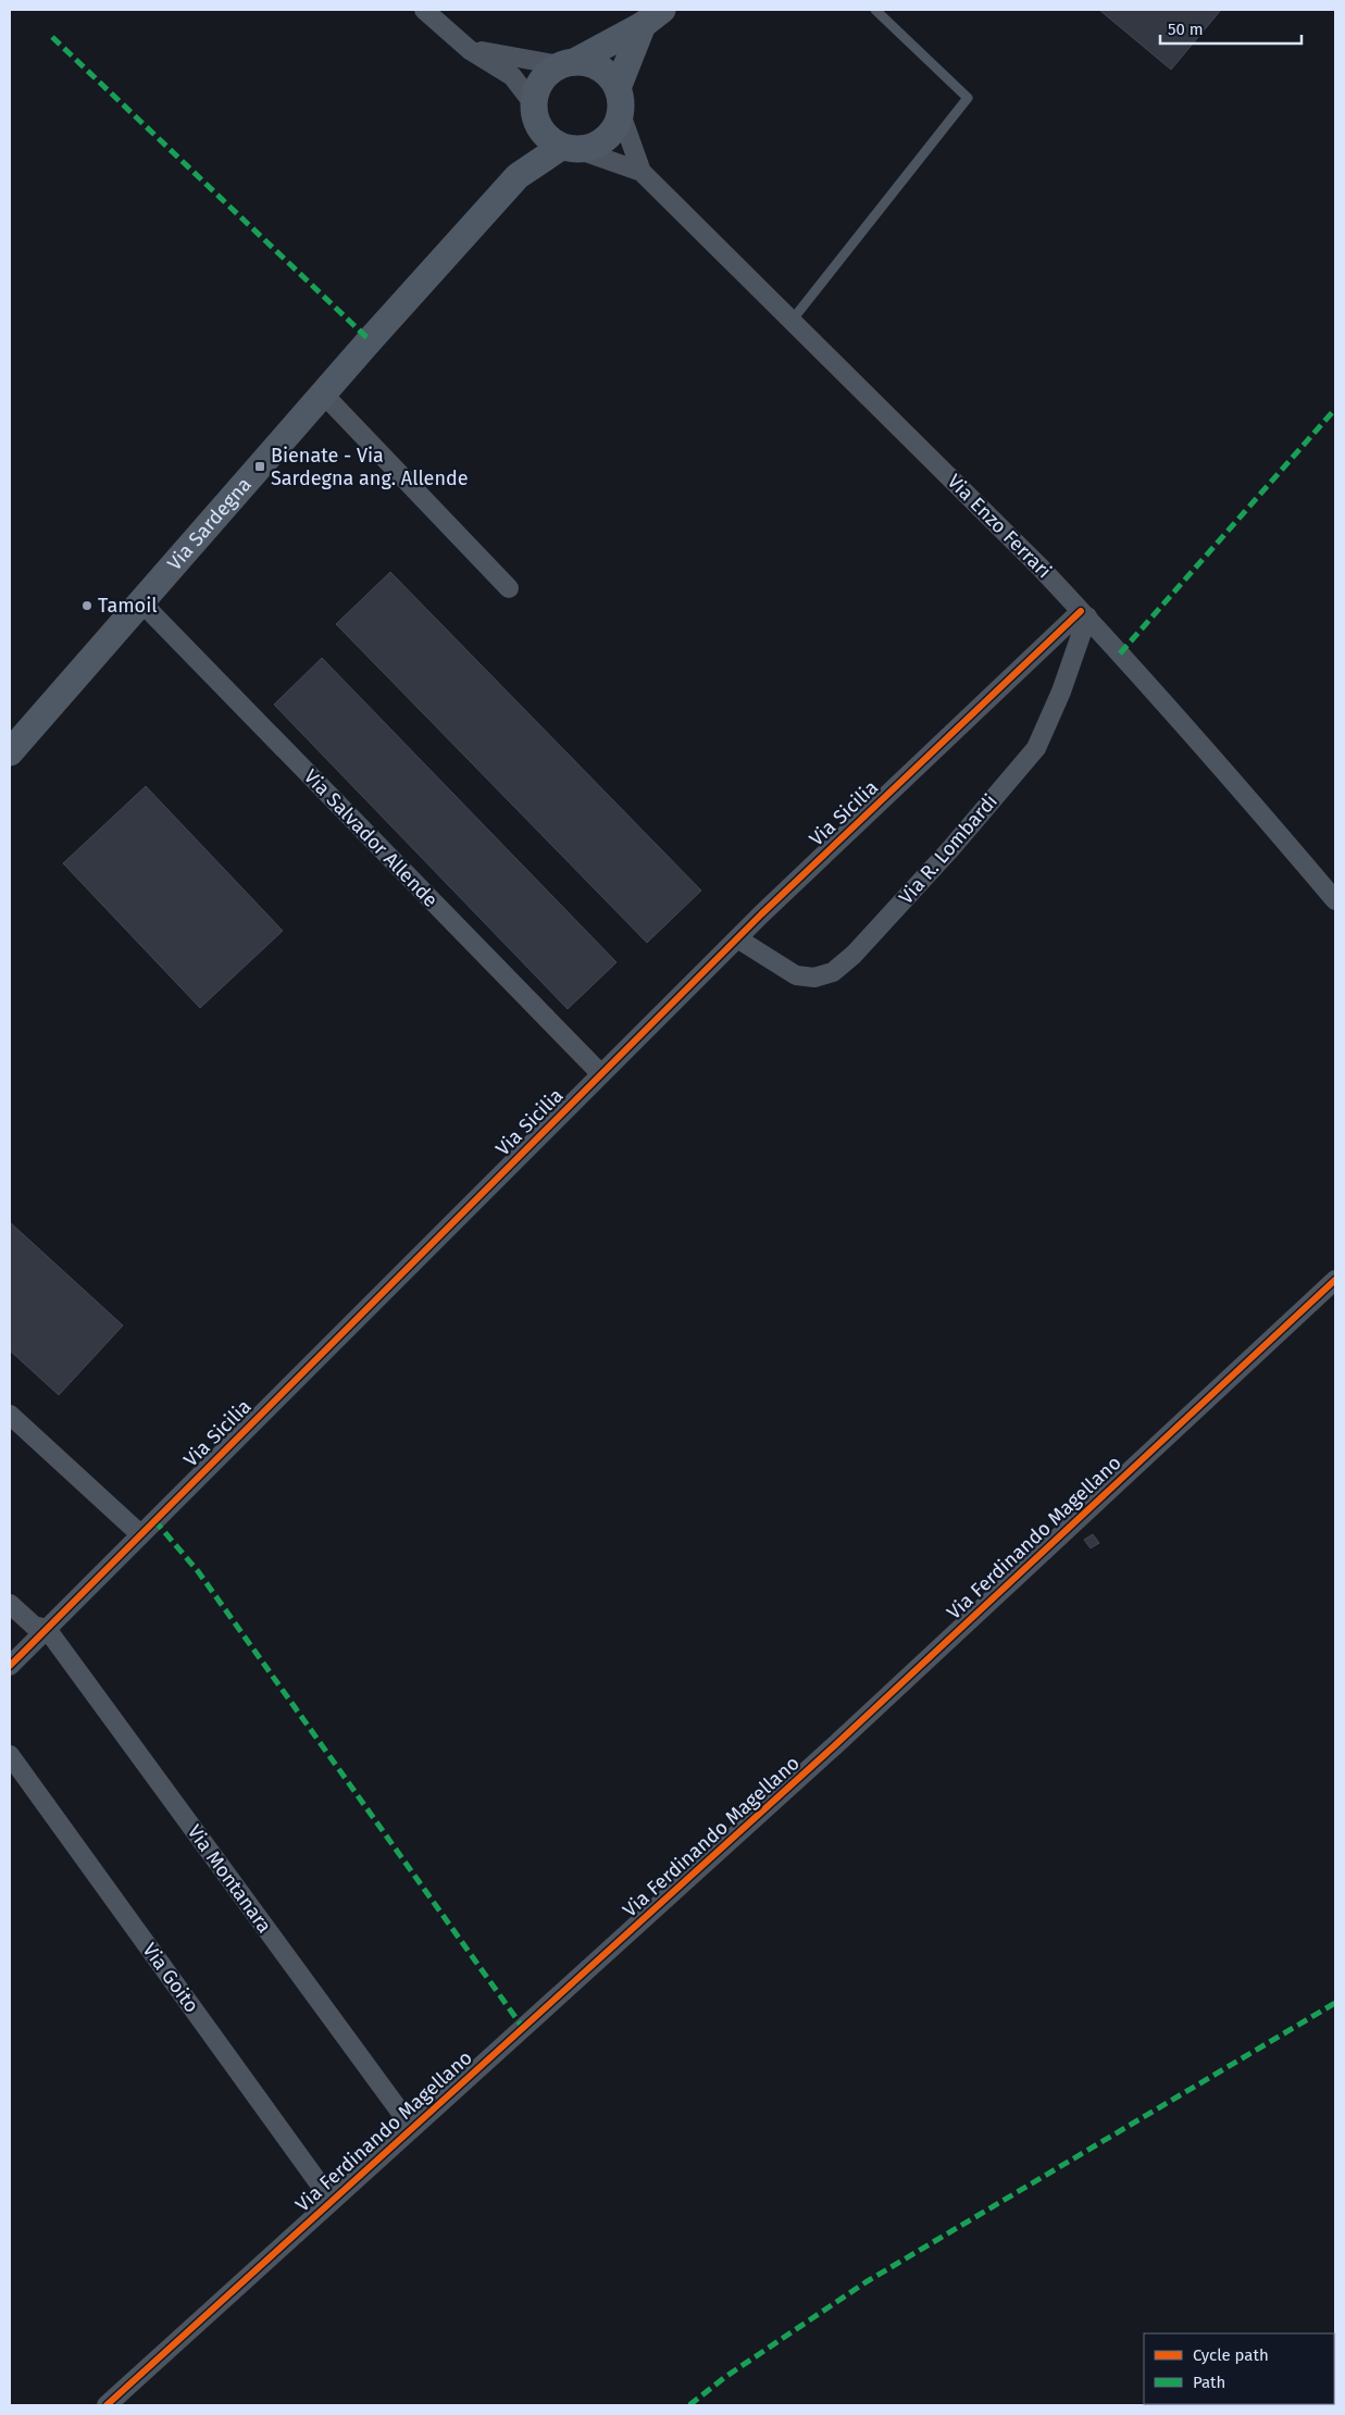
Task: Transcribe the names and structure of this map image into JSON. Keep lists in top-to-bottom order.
{
  "streets": {
    "street": [
      "Via Sardegna",
      "Via Enzo Ferrari",
      "Via Sicilia",
      "Via Salvador Allende",
      "Via R. Lombardi",
      "Via Ferdinando Magellano",
      "Via Montanara",
      "Via Goito"
    ]
  },
  "crossings": [
    ["Via Sardegna", "Via Enzo Ferrari"],
    ["Via Sardegna", "Via Salvador Allende"],
    ["Via Enzo Ferrari", "Via Sicilia"],
    ["Via Enzo Ferrari", "Via R. Lombardi"],
    ["Via Sicilia", "Via Salvador Allende"],
    ["Via Sicilia", "Via R. Lombardi"],
    ["Via Sicilia", "Via Montanara"],
    ["Via Ferdinando Magellano", "Via Montanara"],
    ["Via Ferdinando Magellano", "Via Goito"]
  ],
  "places": {
    "transit": ["Bienate - Via Sardegna ang. Allende"],
    "other": ["Tamoil"]
  },
  "legend": ["Cycle path", "Path"],
  "scale_bar": "50 m"
}
